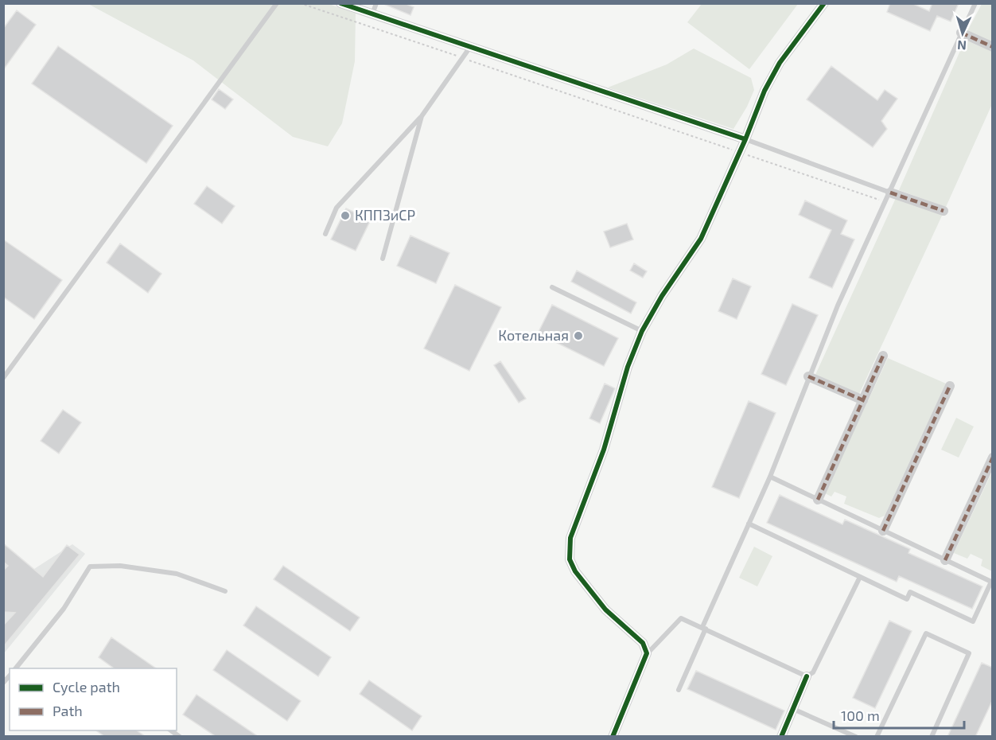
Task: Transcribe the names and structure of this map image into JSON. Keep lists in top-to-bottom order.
{
  "places": ["КППЗиСР", "Котельная"],
  "legend": ["Cycle path", "Path"],
  "scale_bar": "100 m",
  "north": "bottom"
}
